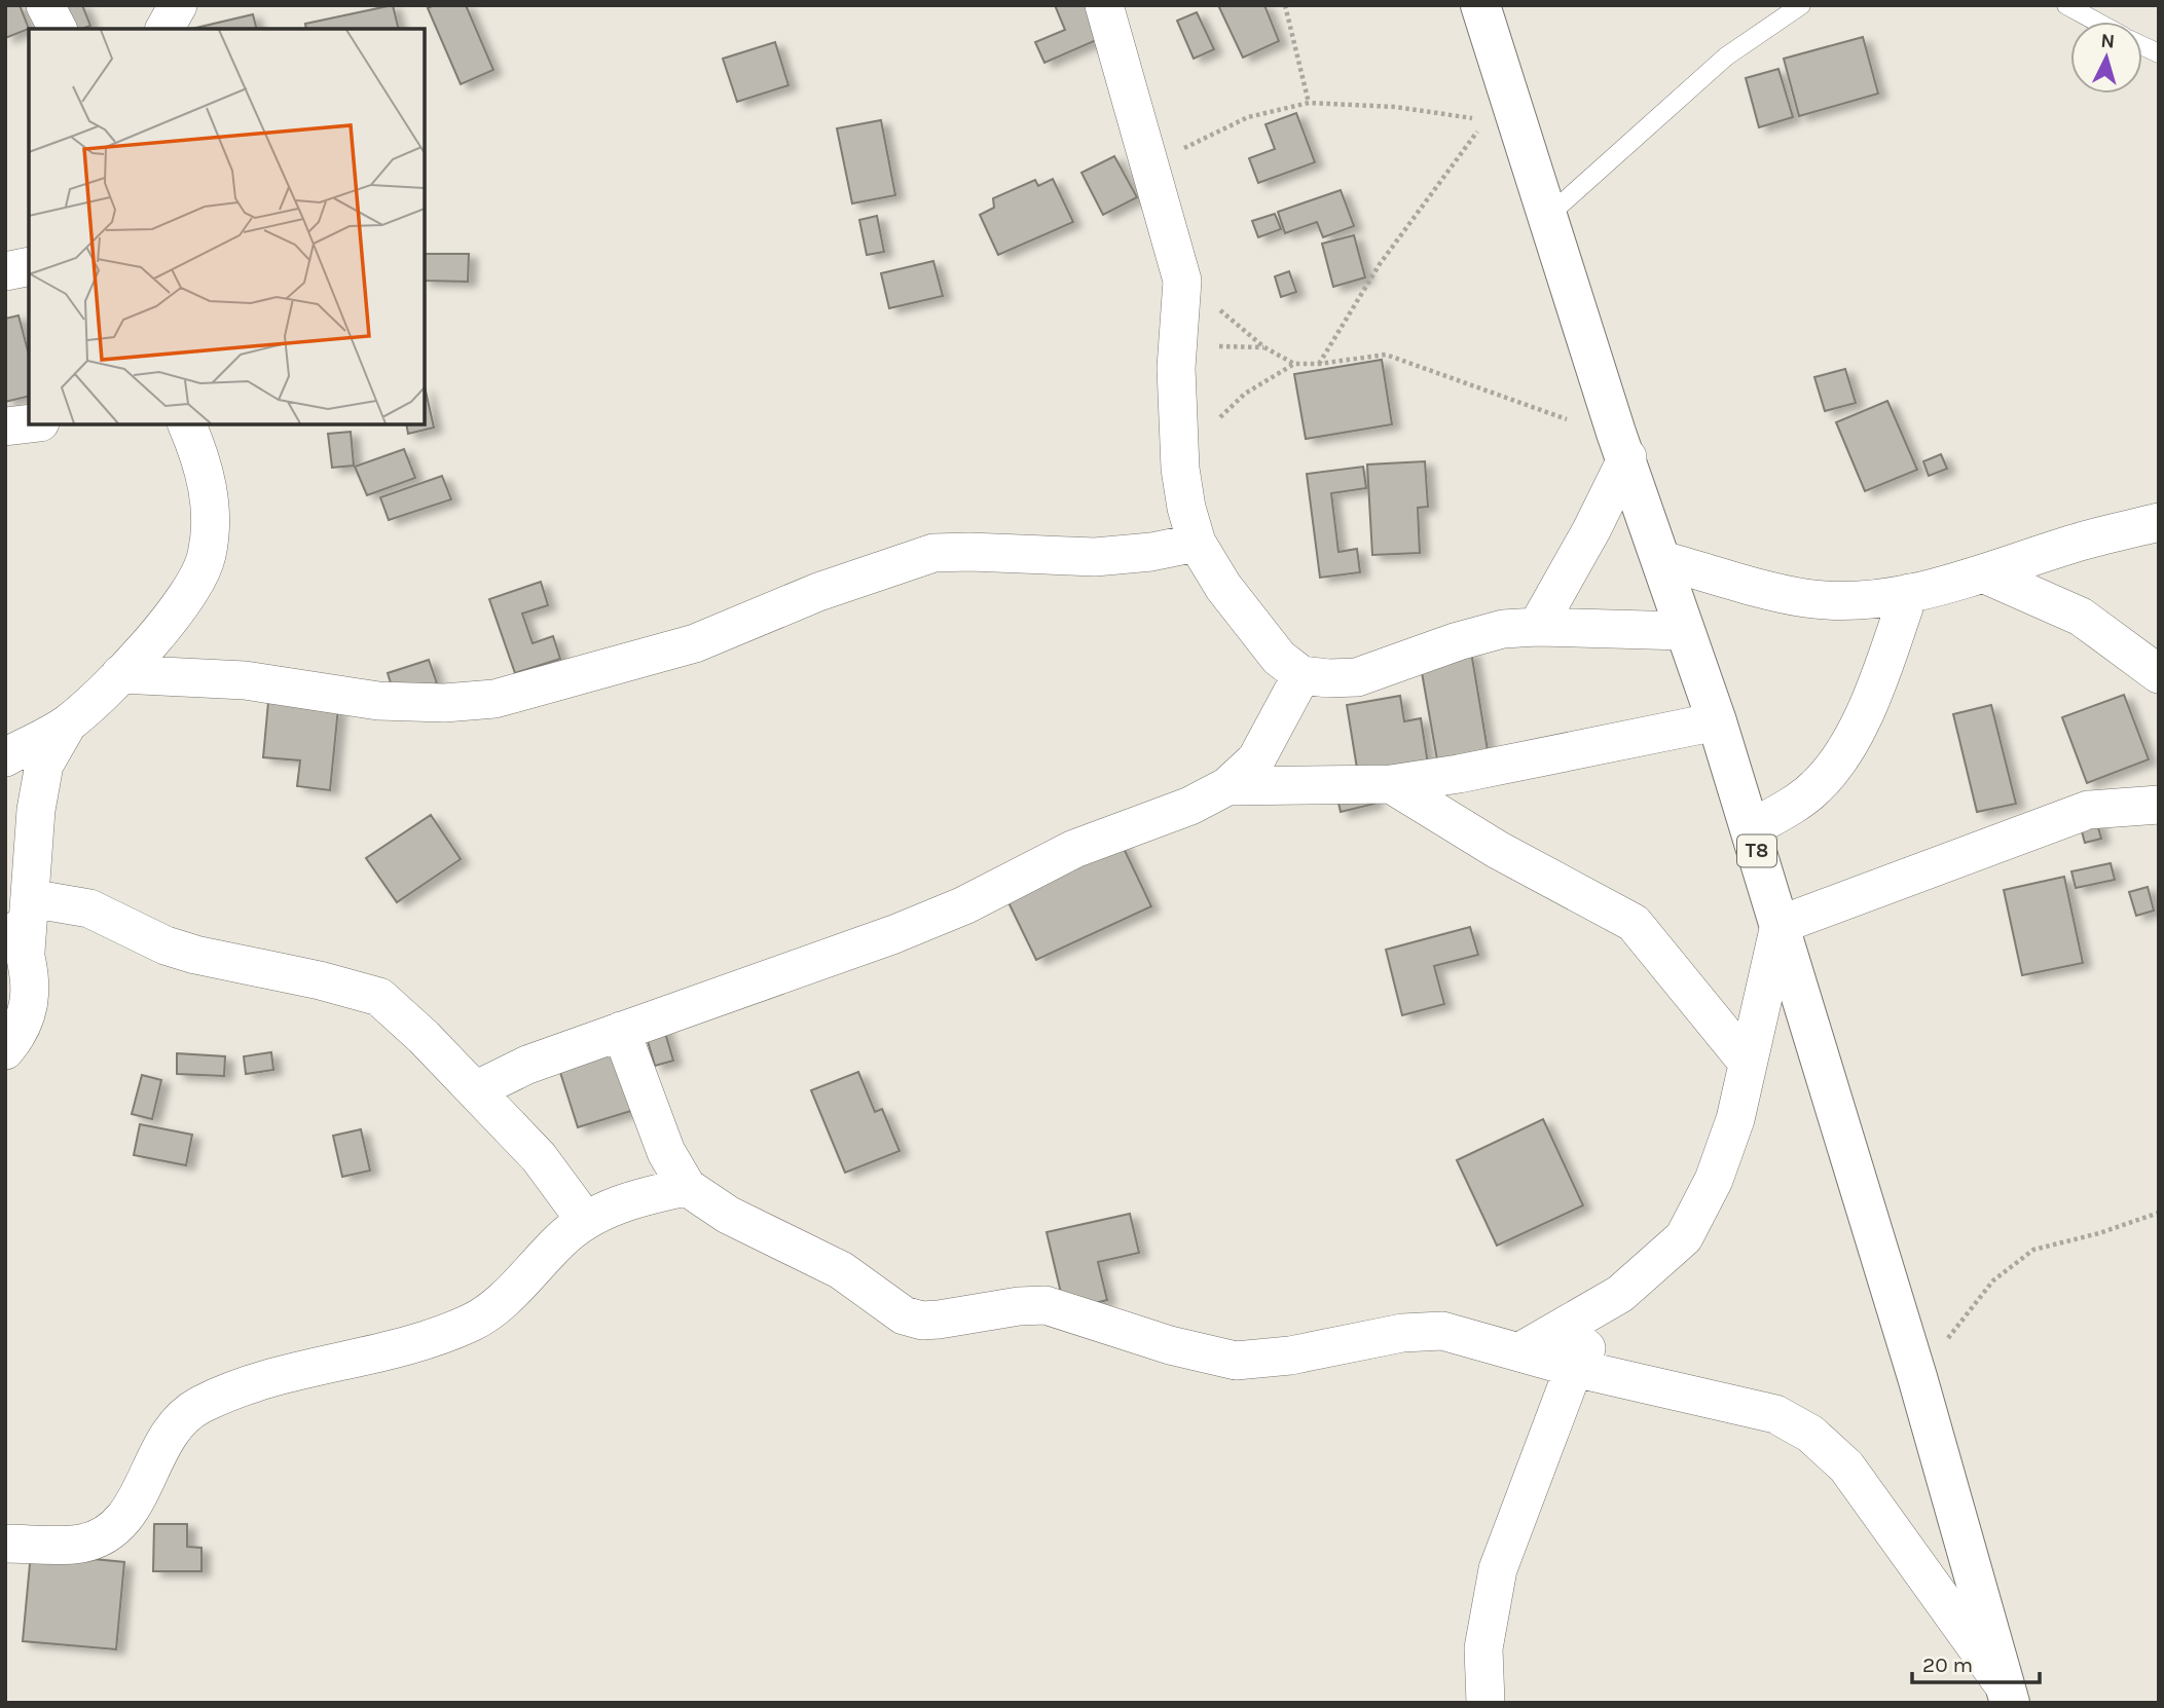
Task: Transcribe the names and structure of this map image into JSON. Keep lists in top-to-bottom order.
{
  "streets": {
    "highway": ["T8"]
  },
  "scale_bar": "20 m",
  "north": "top"
}
